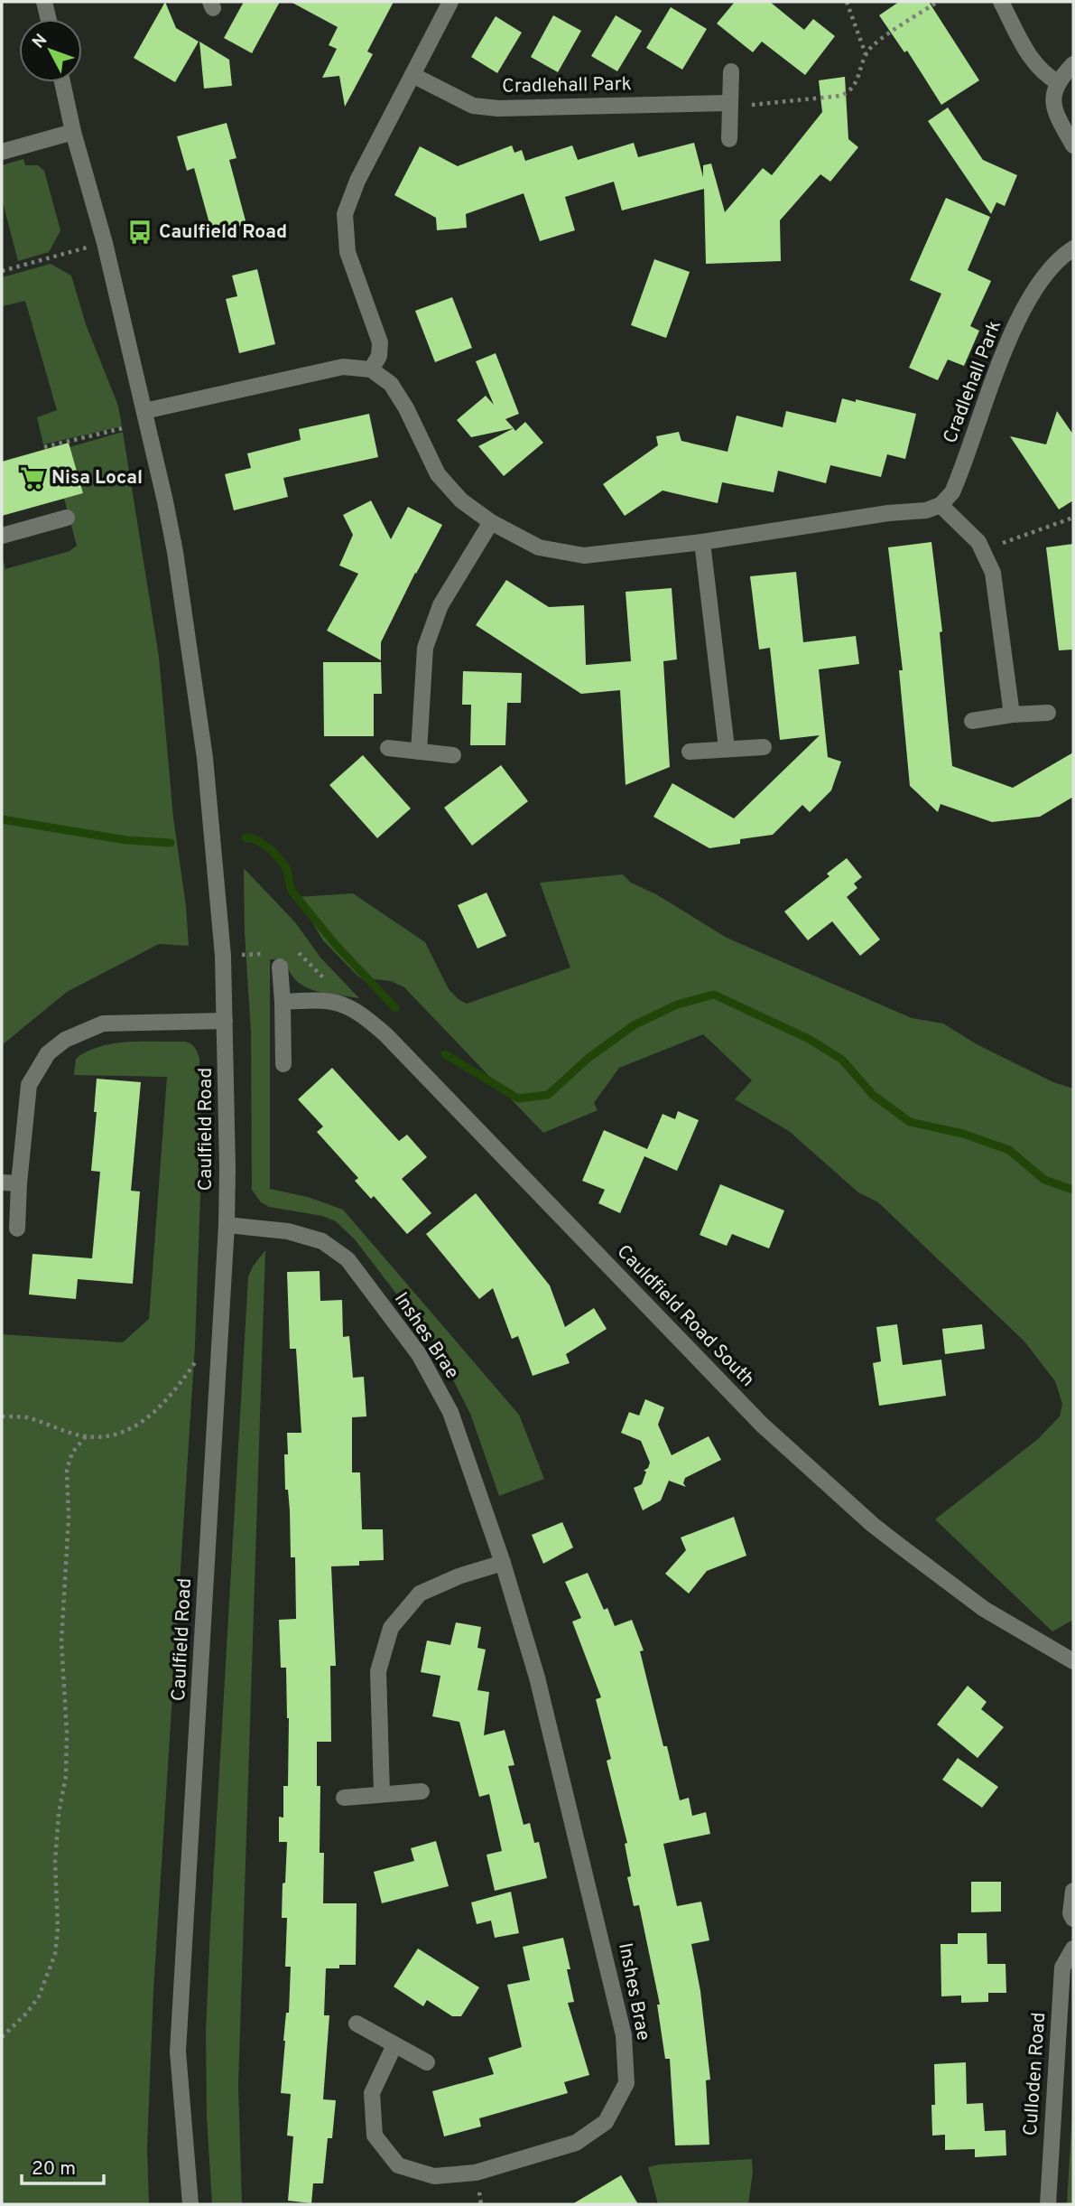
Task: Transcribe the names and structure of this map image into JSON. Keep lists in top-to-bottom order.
{
  "streets": {
    "street": [
      "Cradlehall Park",
      "Caulfield Road",
      "Cauldfield Road South",
      "Inshes Brae",
      "Culloden Road"
    ]
  },
  "crossings": [
    ["Caulfield Road", "Inshes Brae"]
  ],
  "places": {
    "bus stop": ["Caulfield Road"],
    "supermarket": ["Nisa Local"]
  },
  "scale_bar": "20 m",
  "north": "top left"
}
